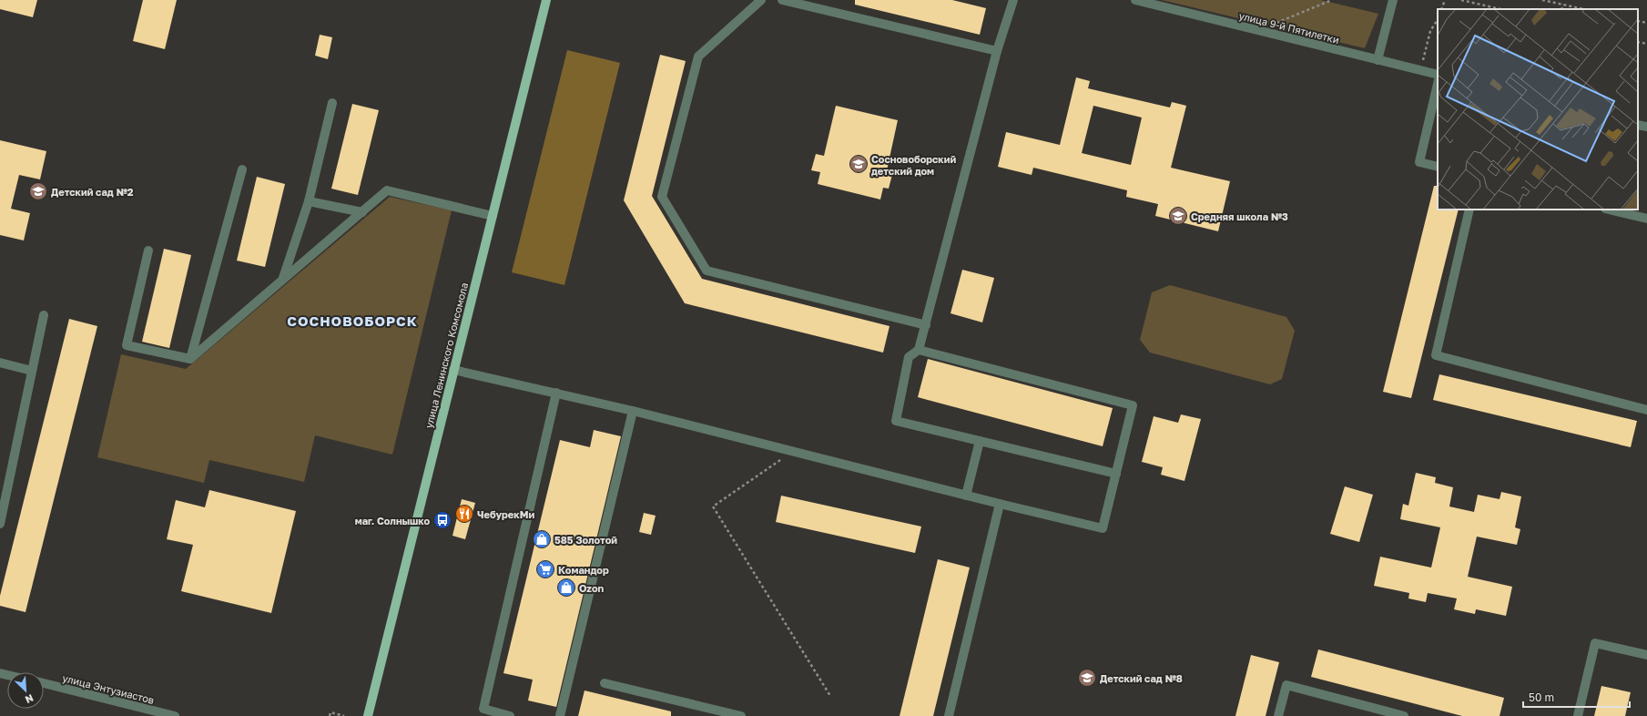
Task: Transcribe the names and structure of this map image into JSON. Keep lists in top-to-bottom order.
{
  "streets": {
    "main road": ["улица Ленинского Комсомола"],
    "street": ["улица 9-й Пятилетки", "улица Энтузиастов"]
  },
  "districts": ["СОСНОВОБОРСК"],
  "places": {
    "school or university": [
      "Сосновоборский детский дом",
      "Детский сад №2",
      "Средняя школа №3",
      "Детский сад №8"
    ],
    "restaurant": ["ЧебурекМи"],
    "bus stop": ["маг. Солнышко"],
    "shop": ["585 Золотой", "Ozon"],
    "supermarket": ["Командор"]
  },
  "scale_bar": "50 m",
  "north": "bottom right"
}
